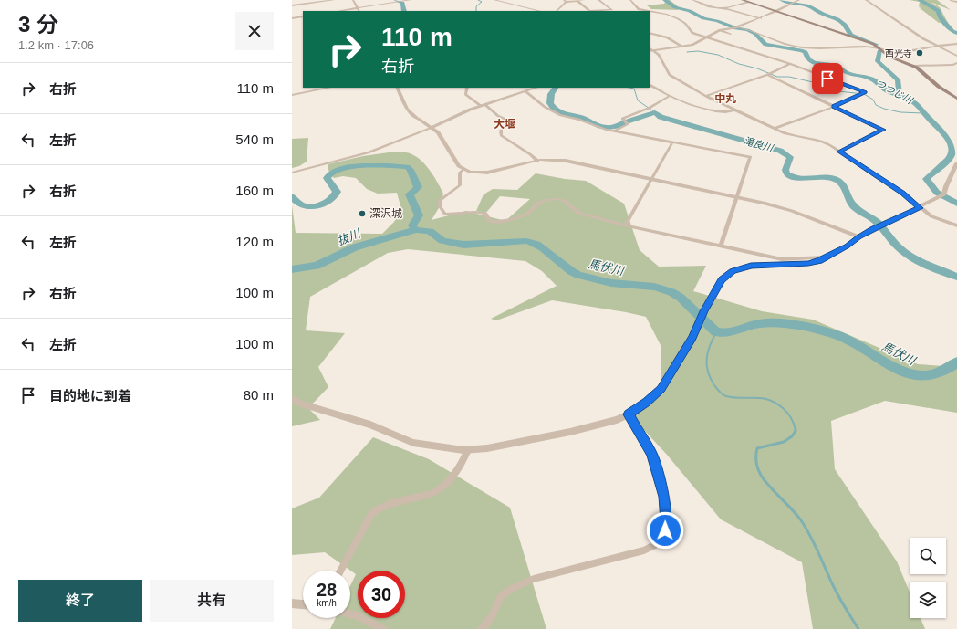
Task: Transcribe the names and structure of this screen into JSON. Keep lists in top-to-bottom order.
{
  "districts": ["中丸", "大堰"],
  "water": [
    "つつじ川",
    "滝良川",
    "抜川",
    "馬伏川"
  ],
  "places": ["西光寺", "深沢城"],
  "page": {
    "heading": ["3 分", "1.2 km · 17:06"],
    "turn": ["110 m", "右折"],
    "list": [
      {
        "name": "右折",
        "value": "110 m"
      },
      {
        "name": "左折",
        "value": "540 m"
      },
      {
        "name": "右折",
        "value": "160 m"
      },
      {
        "name": "左折",
        "value": "120 m"
      },
      {
        "name": "右折",
        "value": "100 m"
      },
      {
        "name": "左折",
        "value": "100 m"
      },
      {
        "name": "目的地に到着",
        "value": "80 m"
      }
    ],
    "speed": "28 km/h",
    "limit": "30",
    "buttons": ["終了", "共有"]
  }
}
